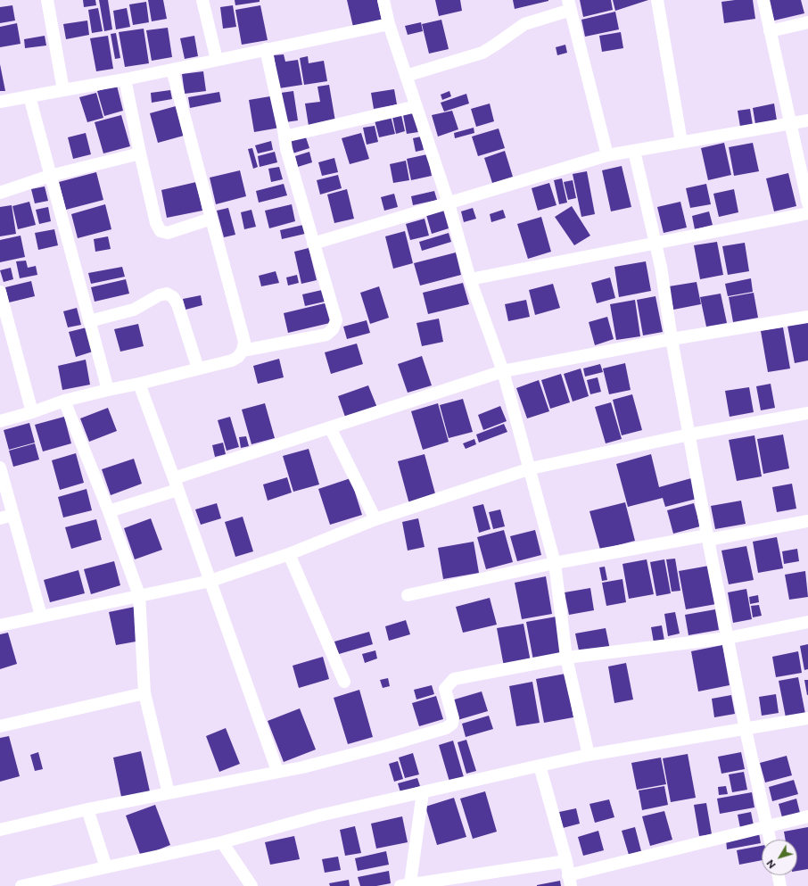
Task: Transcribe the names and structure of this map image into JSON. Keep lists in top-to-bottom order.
{
  "north": "bottom left"
}
